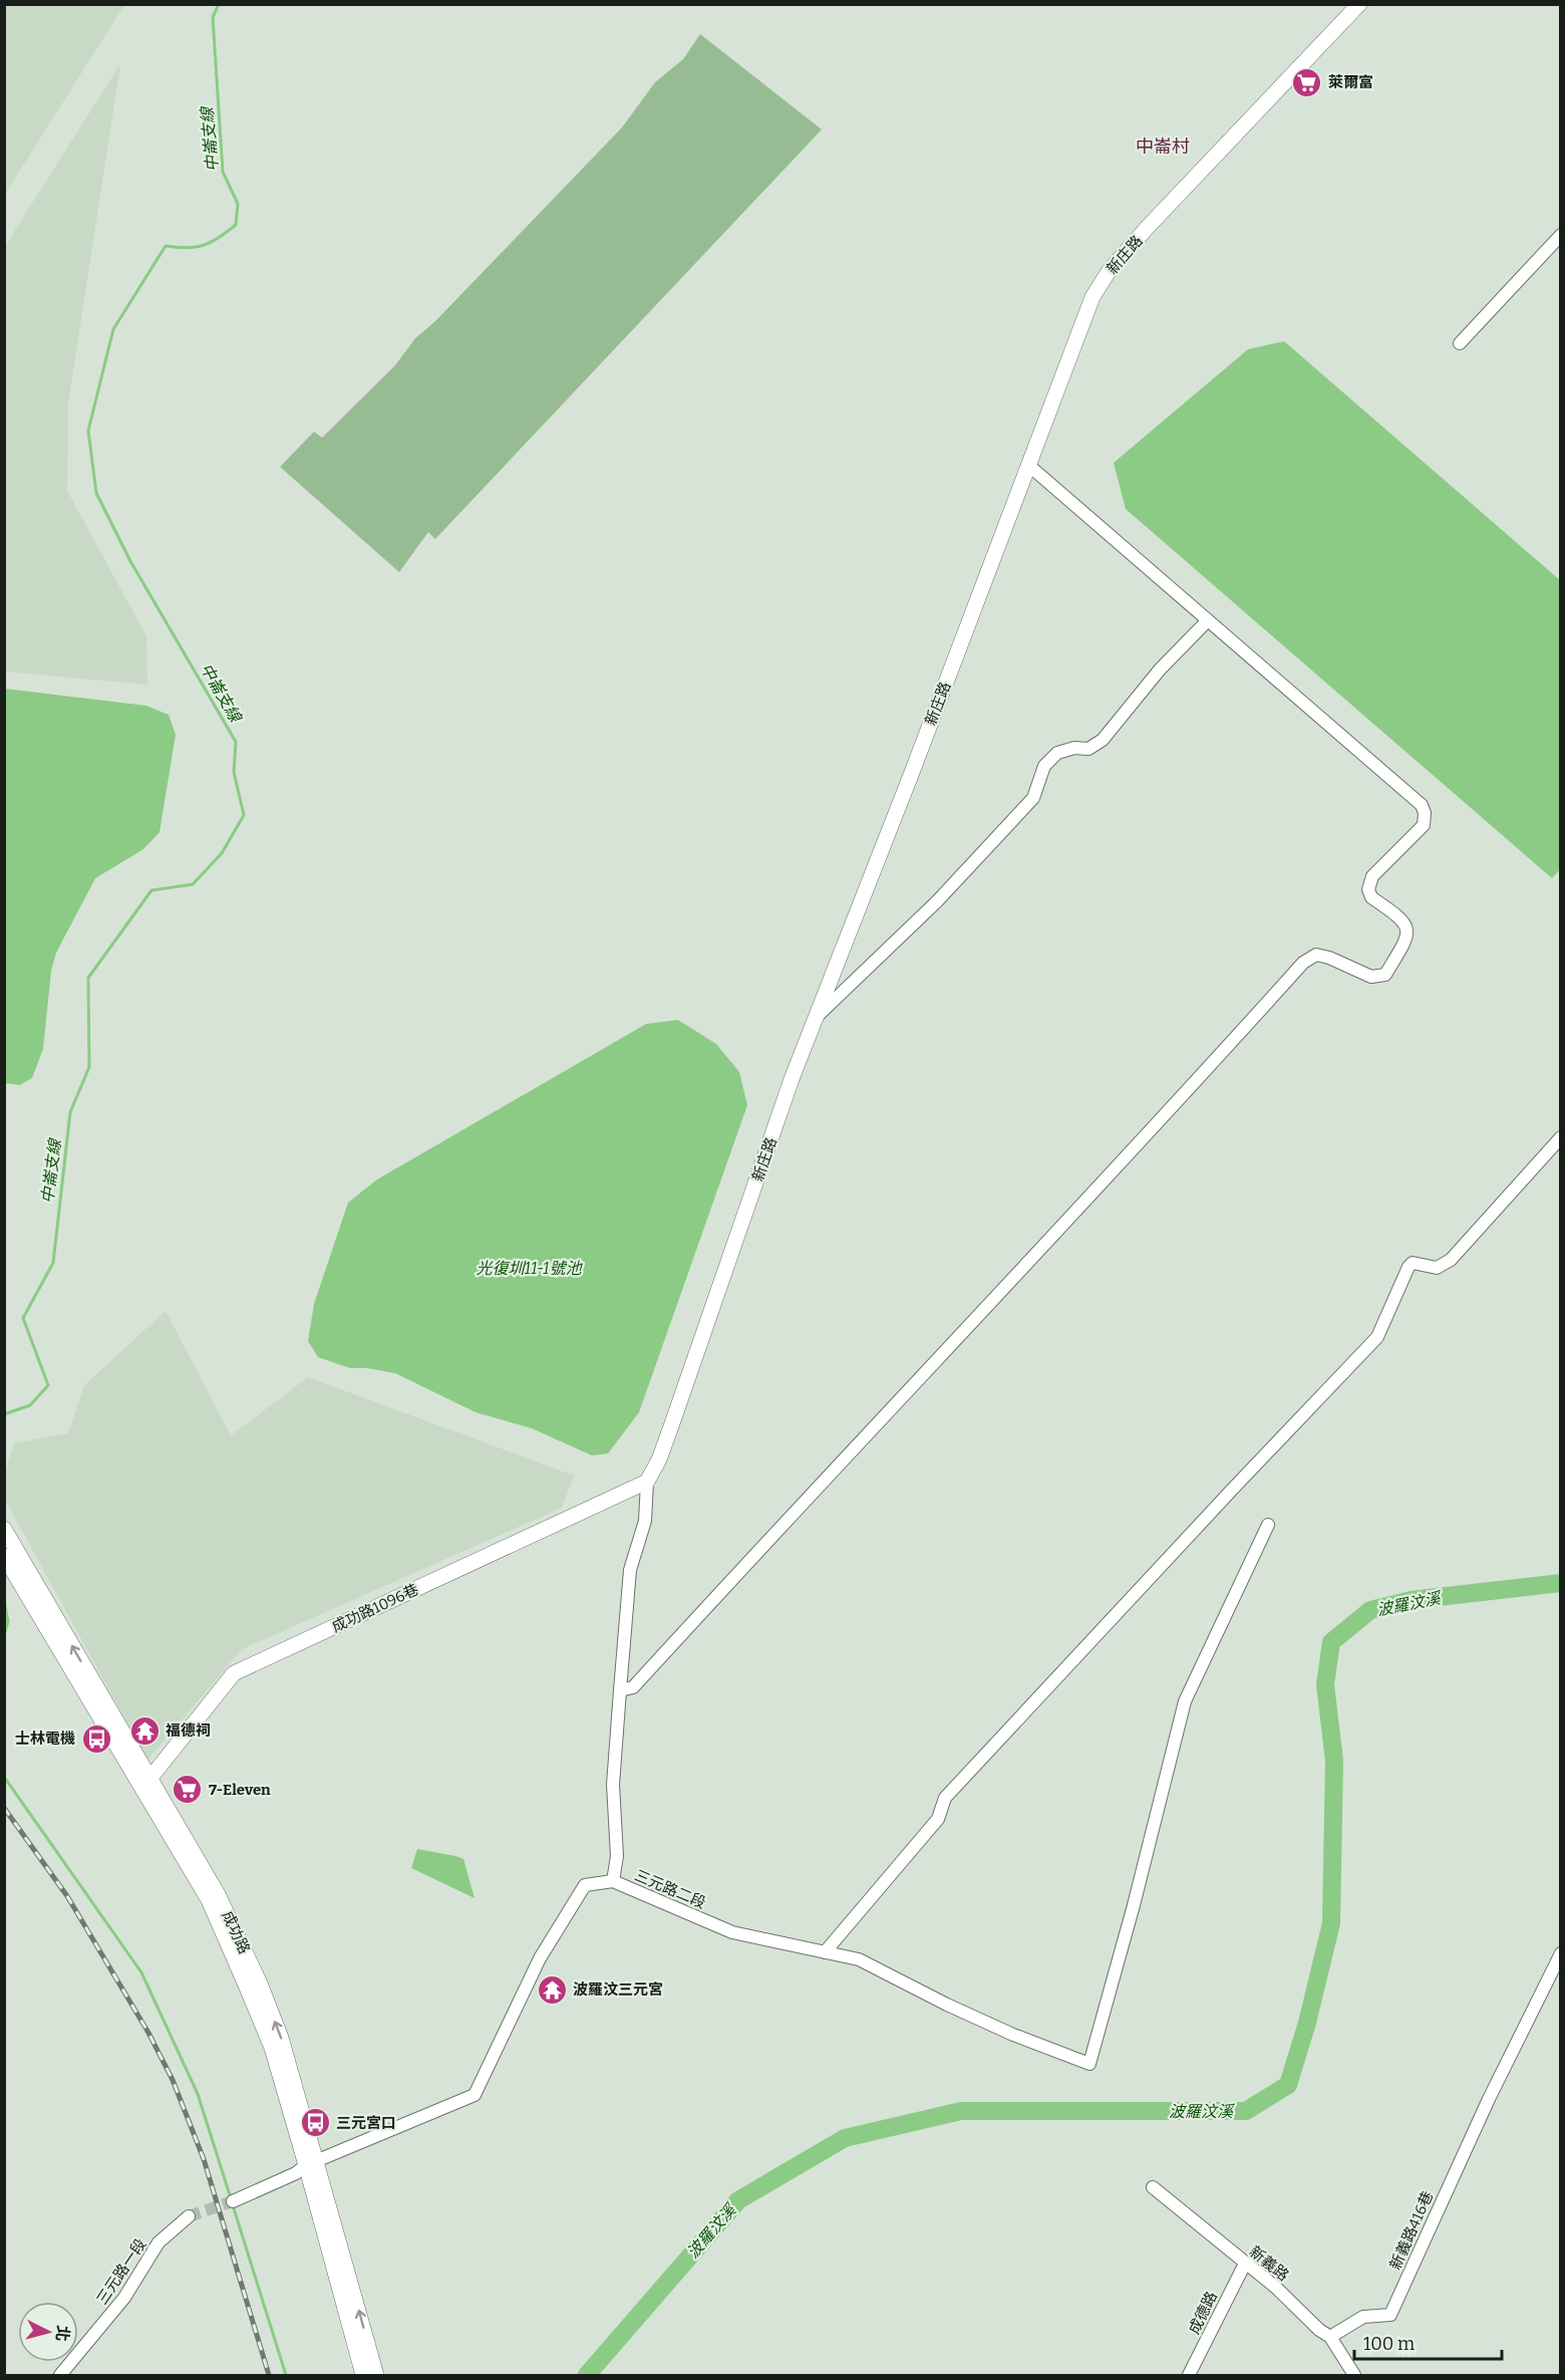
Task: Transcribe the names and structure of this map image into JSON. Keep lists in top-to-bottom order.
{
  "streets": {
    "street": [
      "新庄路",
      "成功路1096巷",
      "三元路二段",
      "成功路",
      "新義路416巷",
      "新義路",
      "三元路一段",
      "成德路"
    ]
  },
  "crossings": [
    ["新庄路", "成功路1096巷"],
    ["成功路1096巷", "成功路"],
    ["三元路二段", "成功路"],
    ["新義路416巷", "新義路"],
    ["新義路", "成德路"]
  ],
  "districts": ["中崙村"],
  "water": ["中崙支線", "光復圳11-1號池", "波羅汶溪"],
  "places": {
    "supermarket": ["萊爾富", "7-Eleven"],
    "temple": ["福德祠", "波羅汶三元宮"],
    "bus stop": ["士林電機", "三元宮口"]
  },
  "scale_bar": "100 m",
  "north": "right"
}
